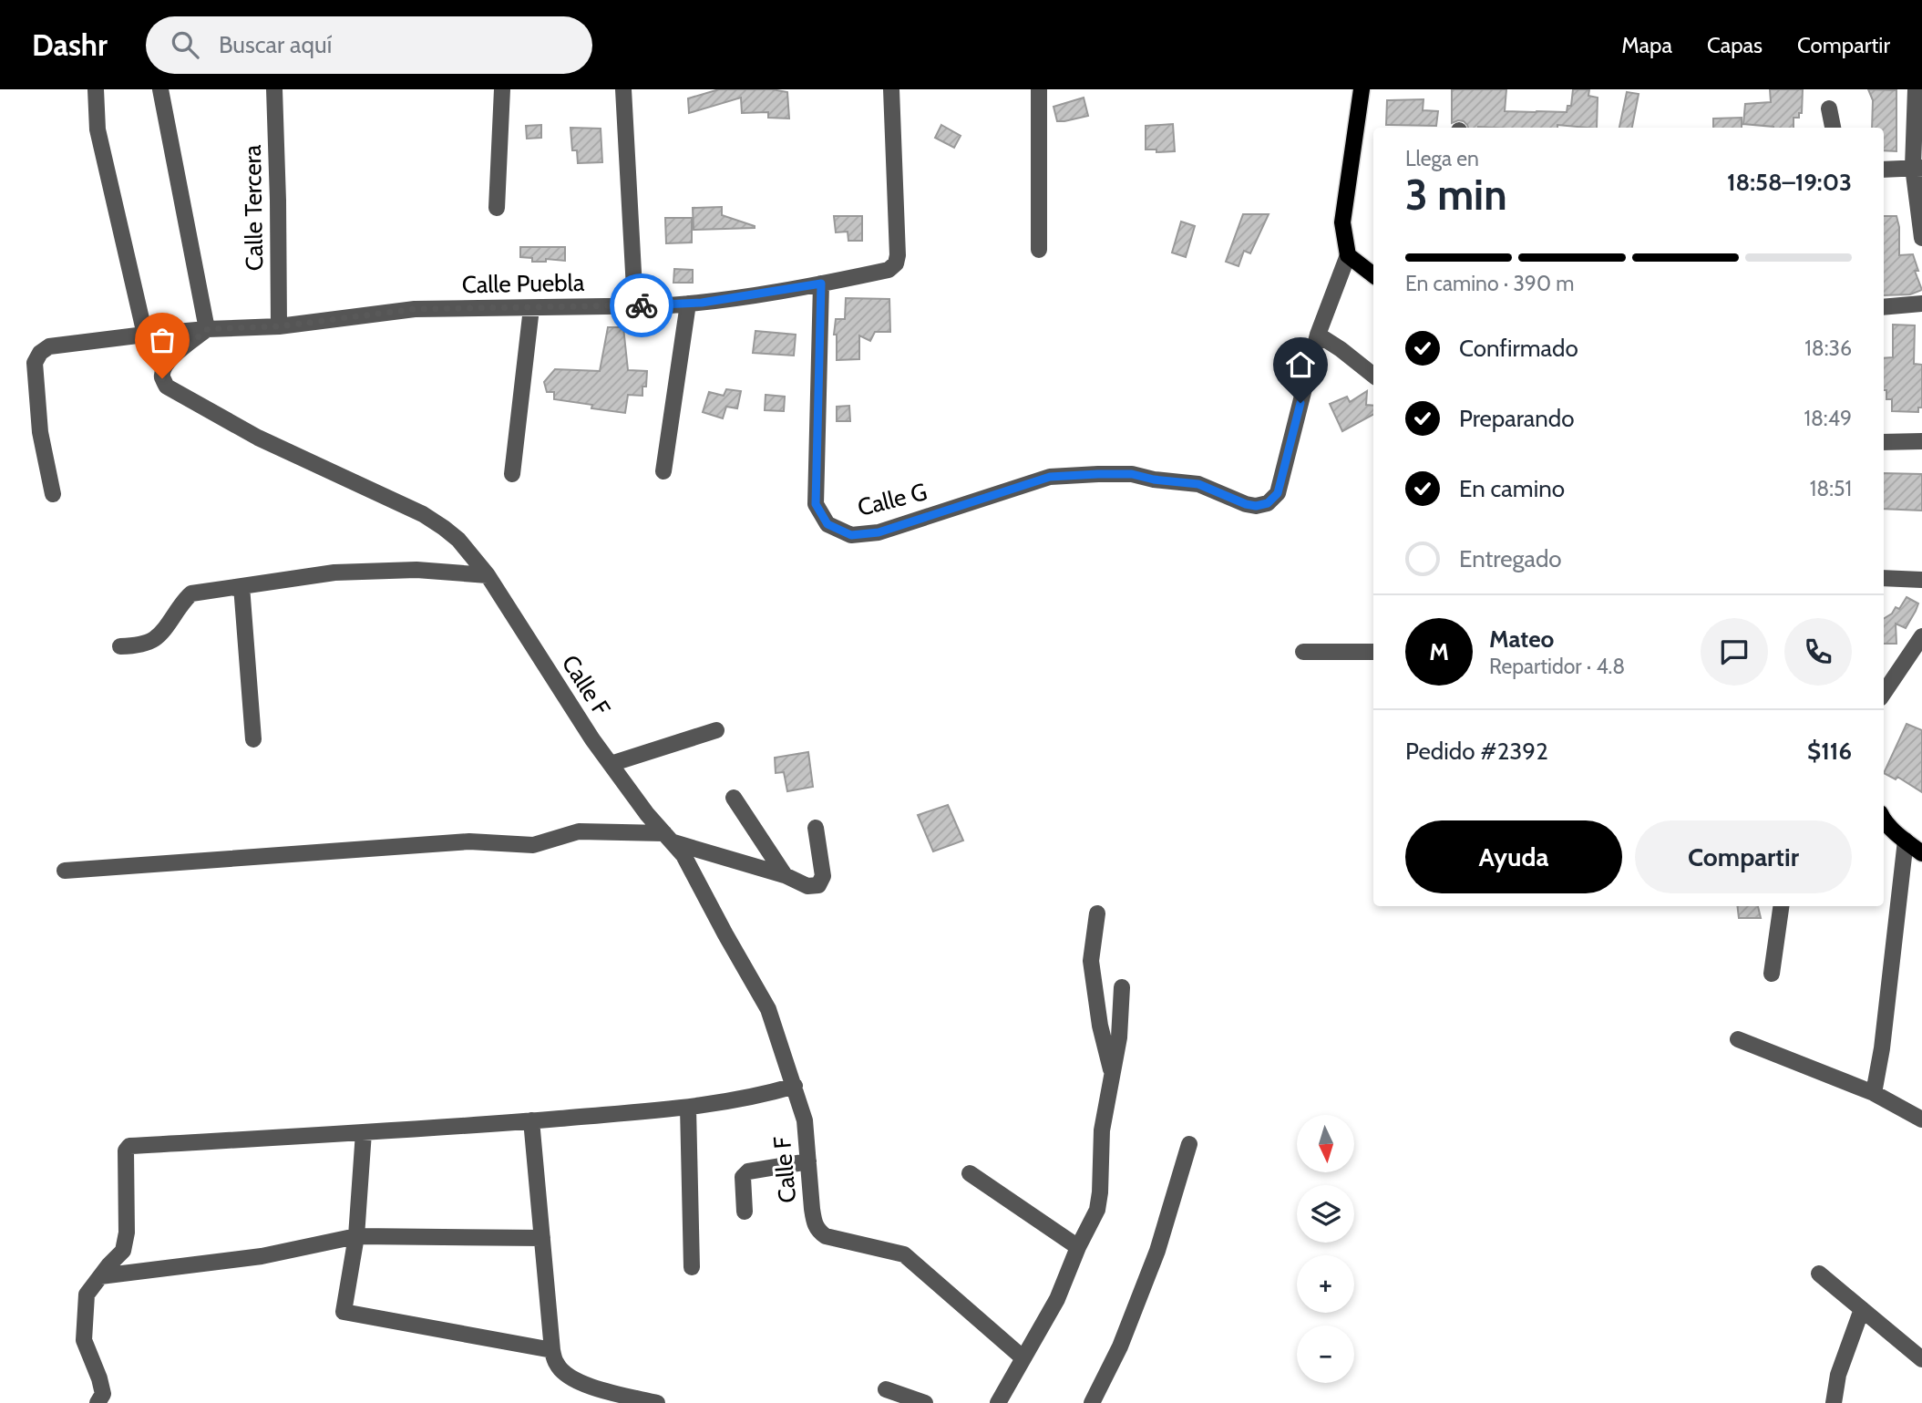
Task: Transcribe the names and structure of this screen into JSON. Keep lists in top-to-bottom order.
{
  "streets": {
    "street": [
      "Calle Tercera",
      "Calle Puebla",
      "Calle G",
      "Calle F"
    ]
  },
  "crossings": [
    ["Calle Tercera", "Calle Puebla"],
    ["Calle Puebla", "Calle G"],
    ["Calle Puebla", "Calle F"]
  ],
  "north": "bottom",
  "page": {
    "header": "Dashr",
    "search": "Buscar aquí",
    "nav": ["Mapa", "Capas", "Compartir"],
    "heading": ["3 min", "Llega en", "18:58–19:03"],
    "panel": [
      "Mateo",
      "Repartidor · 4.8",
      "Pedido #2392",
      "$116"
    ],
    "bar": "En camino · 390 m",
    "list": [
      ["Confirmado", "18:36"],
      ["Preparando", "18:49"],
      ["En camino", "18:51"],
      "Entregado"
    ],
    "round": "M",
    "buttons": ["Ayuda", "Compartir"],
    "map_buttons": ["+", "−"]
  }
}
